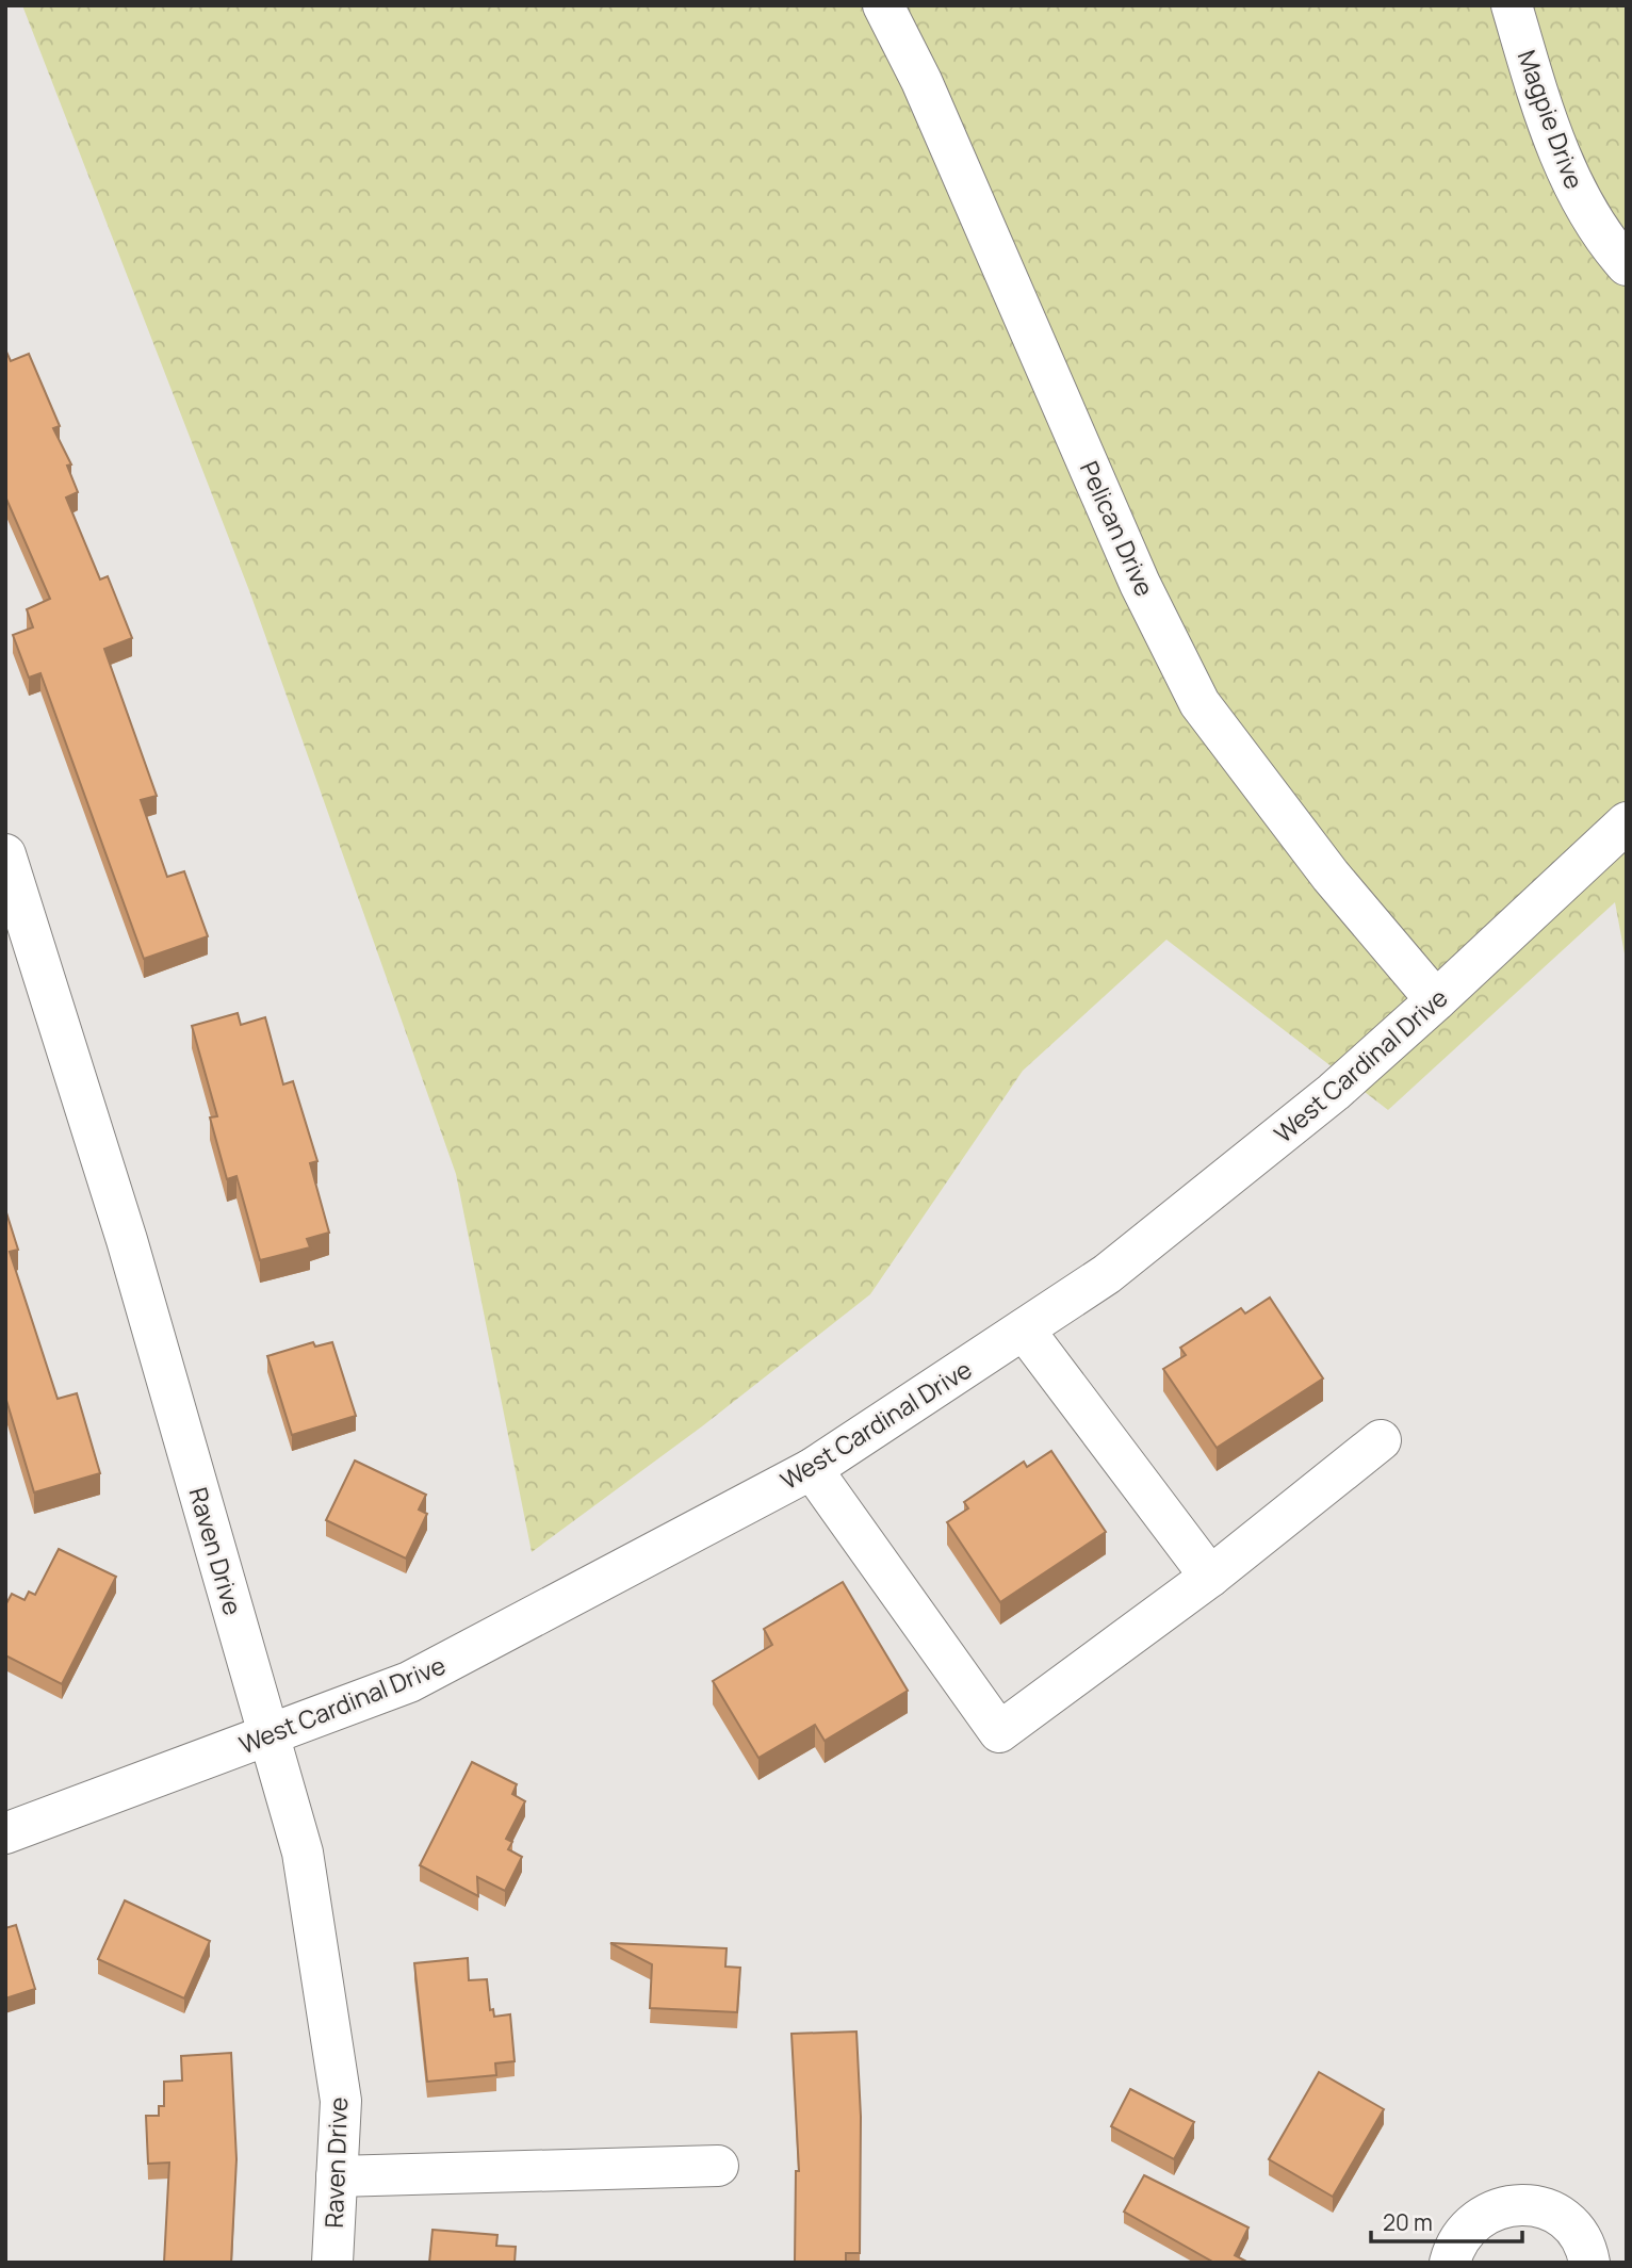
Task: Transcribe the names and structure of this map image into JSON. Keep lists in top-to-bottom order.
{
  "streets": {
    "street": [
      "Magpie Drive",
      "Pelican Drive",
      "West Cardinal Drive",
      "Raven Drive"
    ]
  },
  "crossings": [
    ["Pelican Drive", "West Cardinal Drive"],
    ["West Cardinal Drive", "Raven Drive"]
  ],
  "scale_bar": "20 m"
}
